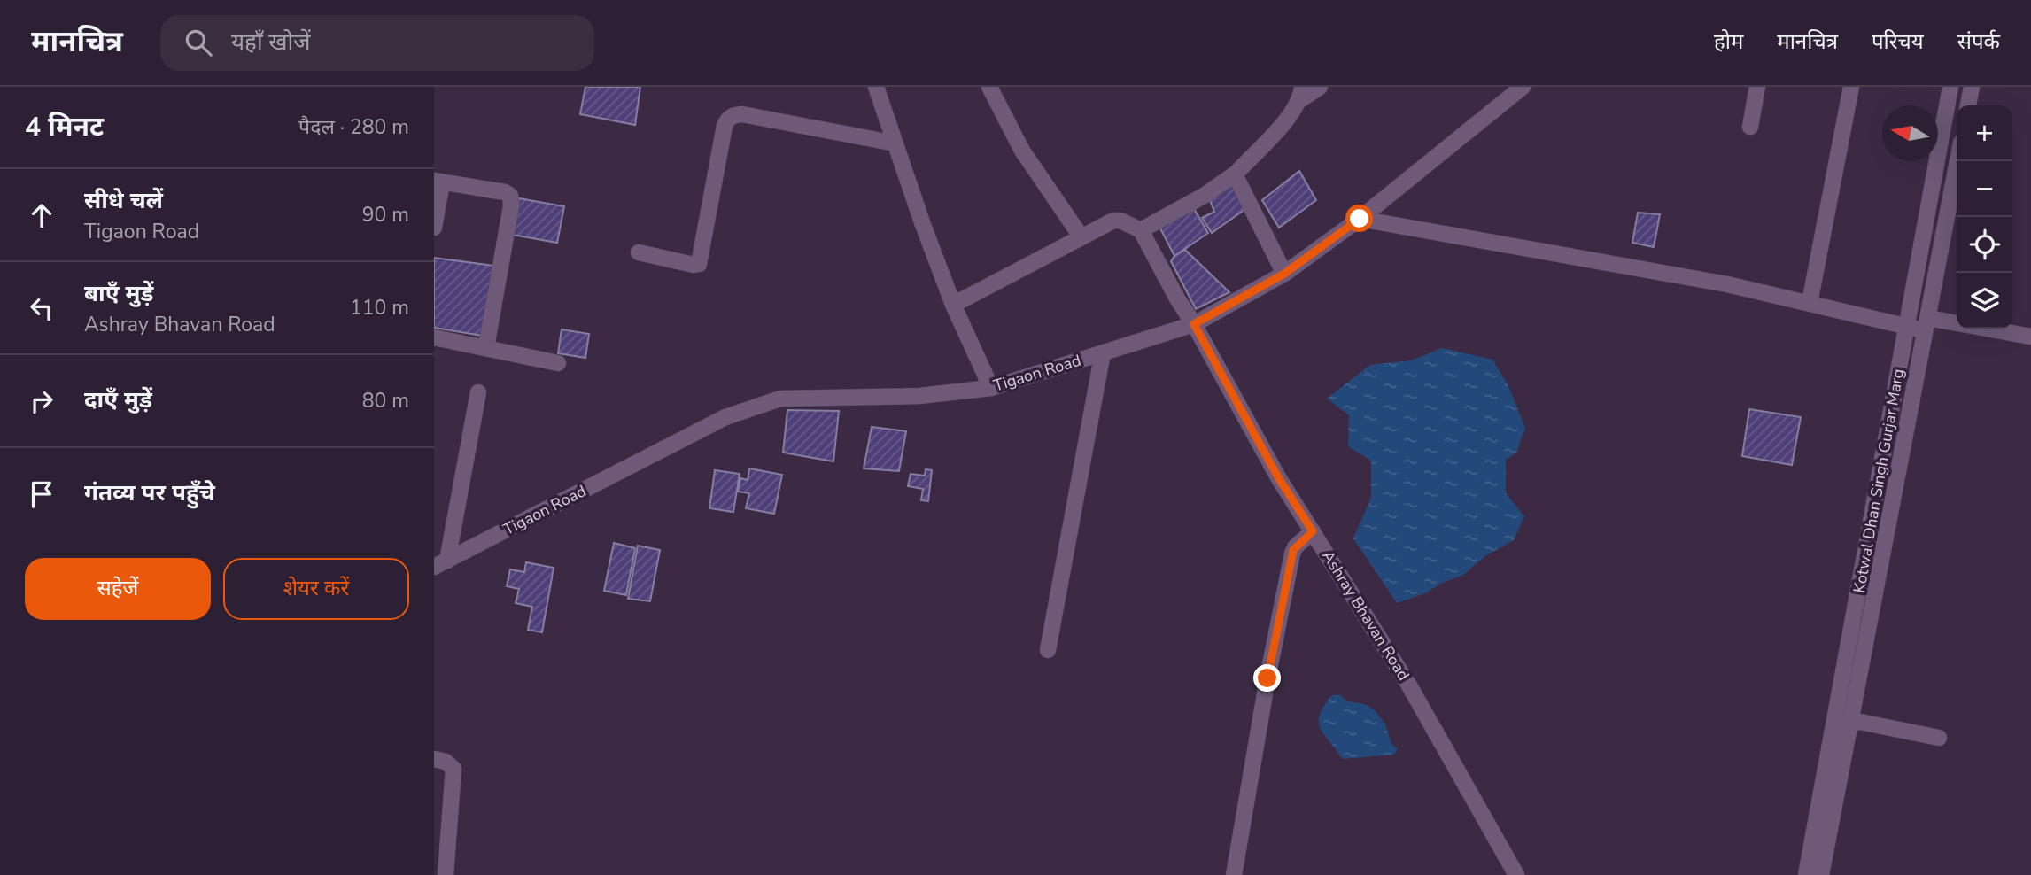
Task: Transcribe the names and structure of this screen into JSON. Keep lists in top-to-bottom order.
{
  "streets": {
    "street": ["Tigaon Road", "Kotwal Dhan Singh Gurjar Marg", "Ashray Bhavan Road"]
  },
  "crossings": [
    ["Tigaon Road", "Ashray Bhavan Road"]
  ],
  "north": "left",
  "page": {
    "header": "मानचित्र",
    "search": "यहाँ खोजें",
    "nav": [
      "होम",
      "मानचित्र",
      "परिचय",
      "संपर्क"
    ],
    "heading": ["4 मिनट", "पैदल · 280 m"],
    "map_buttons": ["+", "−"],
    "list": [
      ["सीधे चलें", "Tigaon Road", "90 m"],
      ["बाएँ मुड़ें", "Ashray Bhavan Road", "110 m"],
      ["दाएँ मुड़ें", "80 m"],
      "गंतव्य पर पहुँचे"
    ],
    "buttons": ["सहेजें", "शेयर करें"]
  }
}
